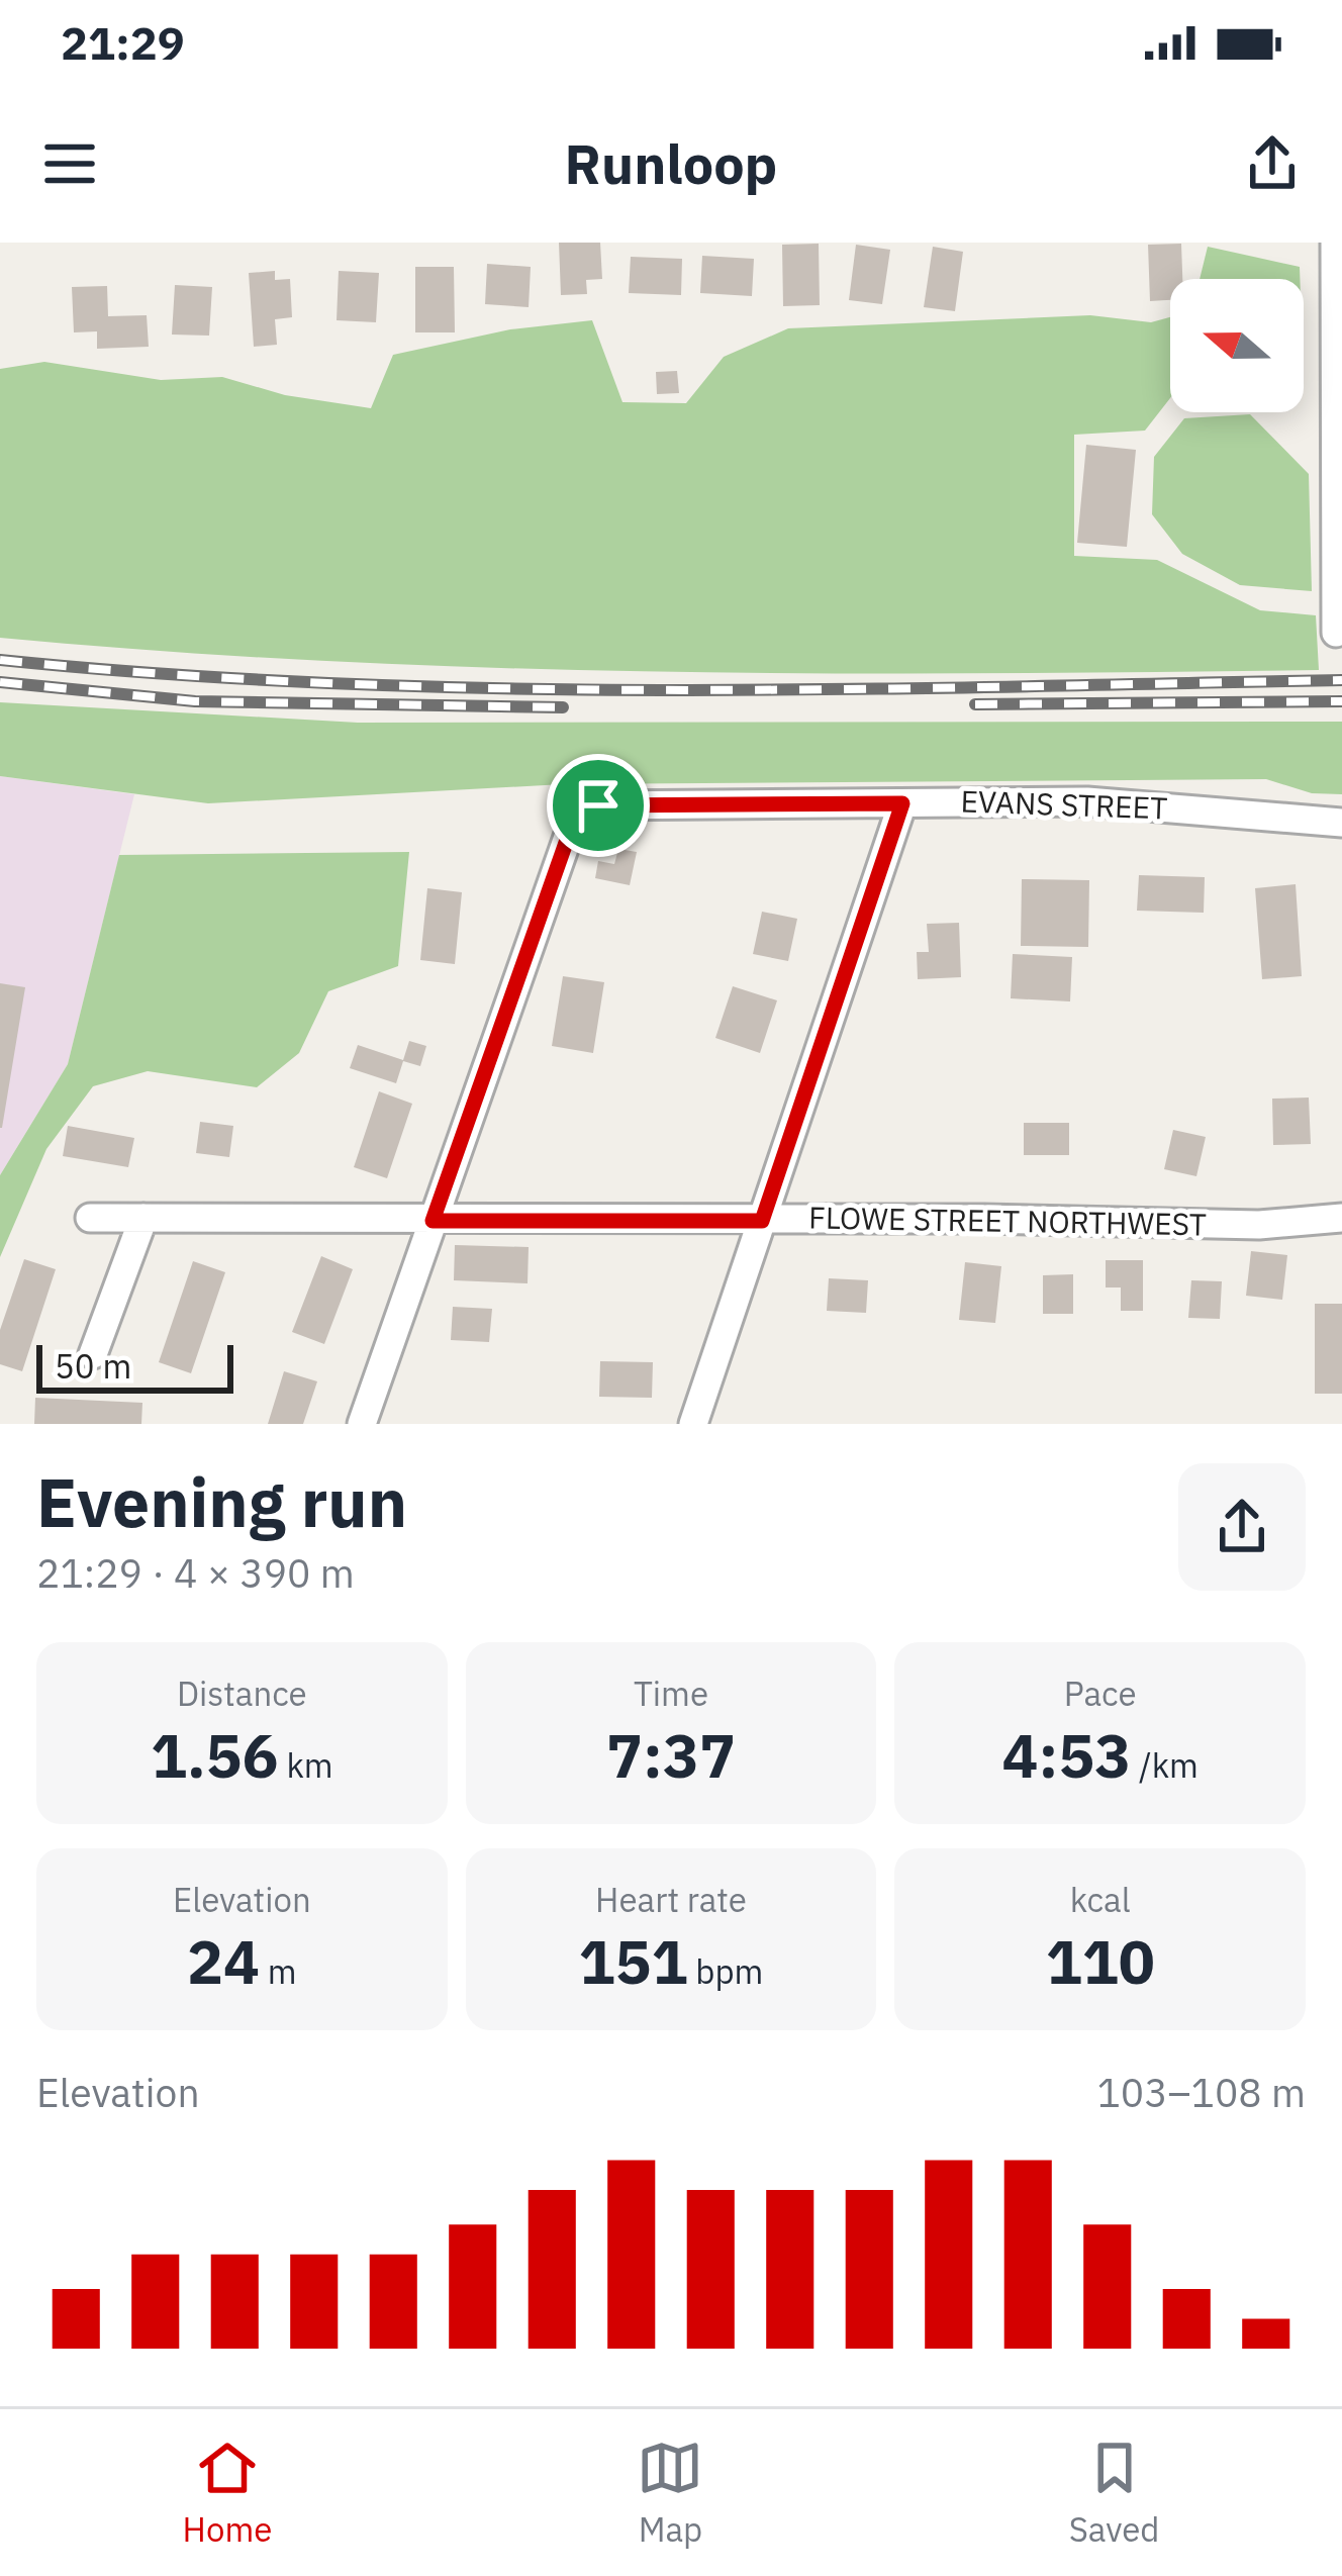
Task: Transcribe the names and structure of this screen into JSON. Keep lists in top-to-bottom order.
{
  "streets": {
    "street": ["EVANS STREET", "FLOWE STREET NORTHWEST"]
  },
  "crossings": [
    ["EVANS STREET", "FLOWE STREET NORTHWEST"]
  ],
  "scale_bar": "50 m",
  "north": "left",
  "page": {
    "status": "21:29",
    "header": "Runloop",
    "scale": "50 m",
    "heading": ["Evening run", "21:29 · 4 × 390 m"],
    "stats": [
      ["Distance", "1.56 km"],
      ["Time", "7:37"],
      ["Pace", "4:53 /km"],
      ["Elevation", "24 m"],
      ["Heart rate", "151 bpm"],
      ["kcal", "110"]
    ],
    "chart": ["Elevation", "103–108 m"],
    "tabs": ["Home", "Map", "Saved"]
  }
}
